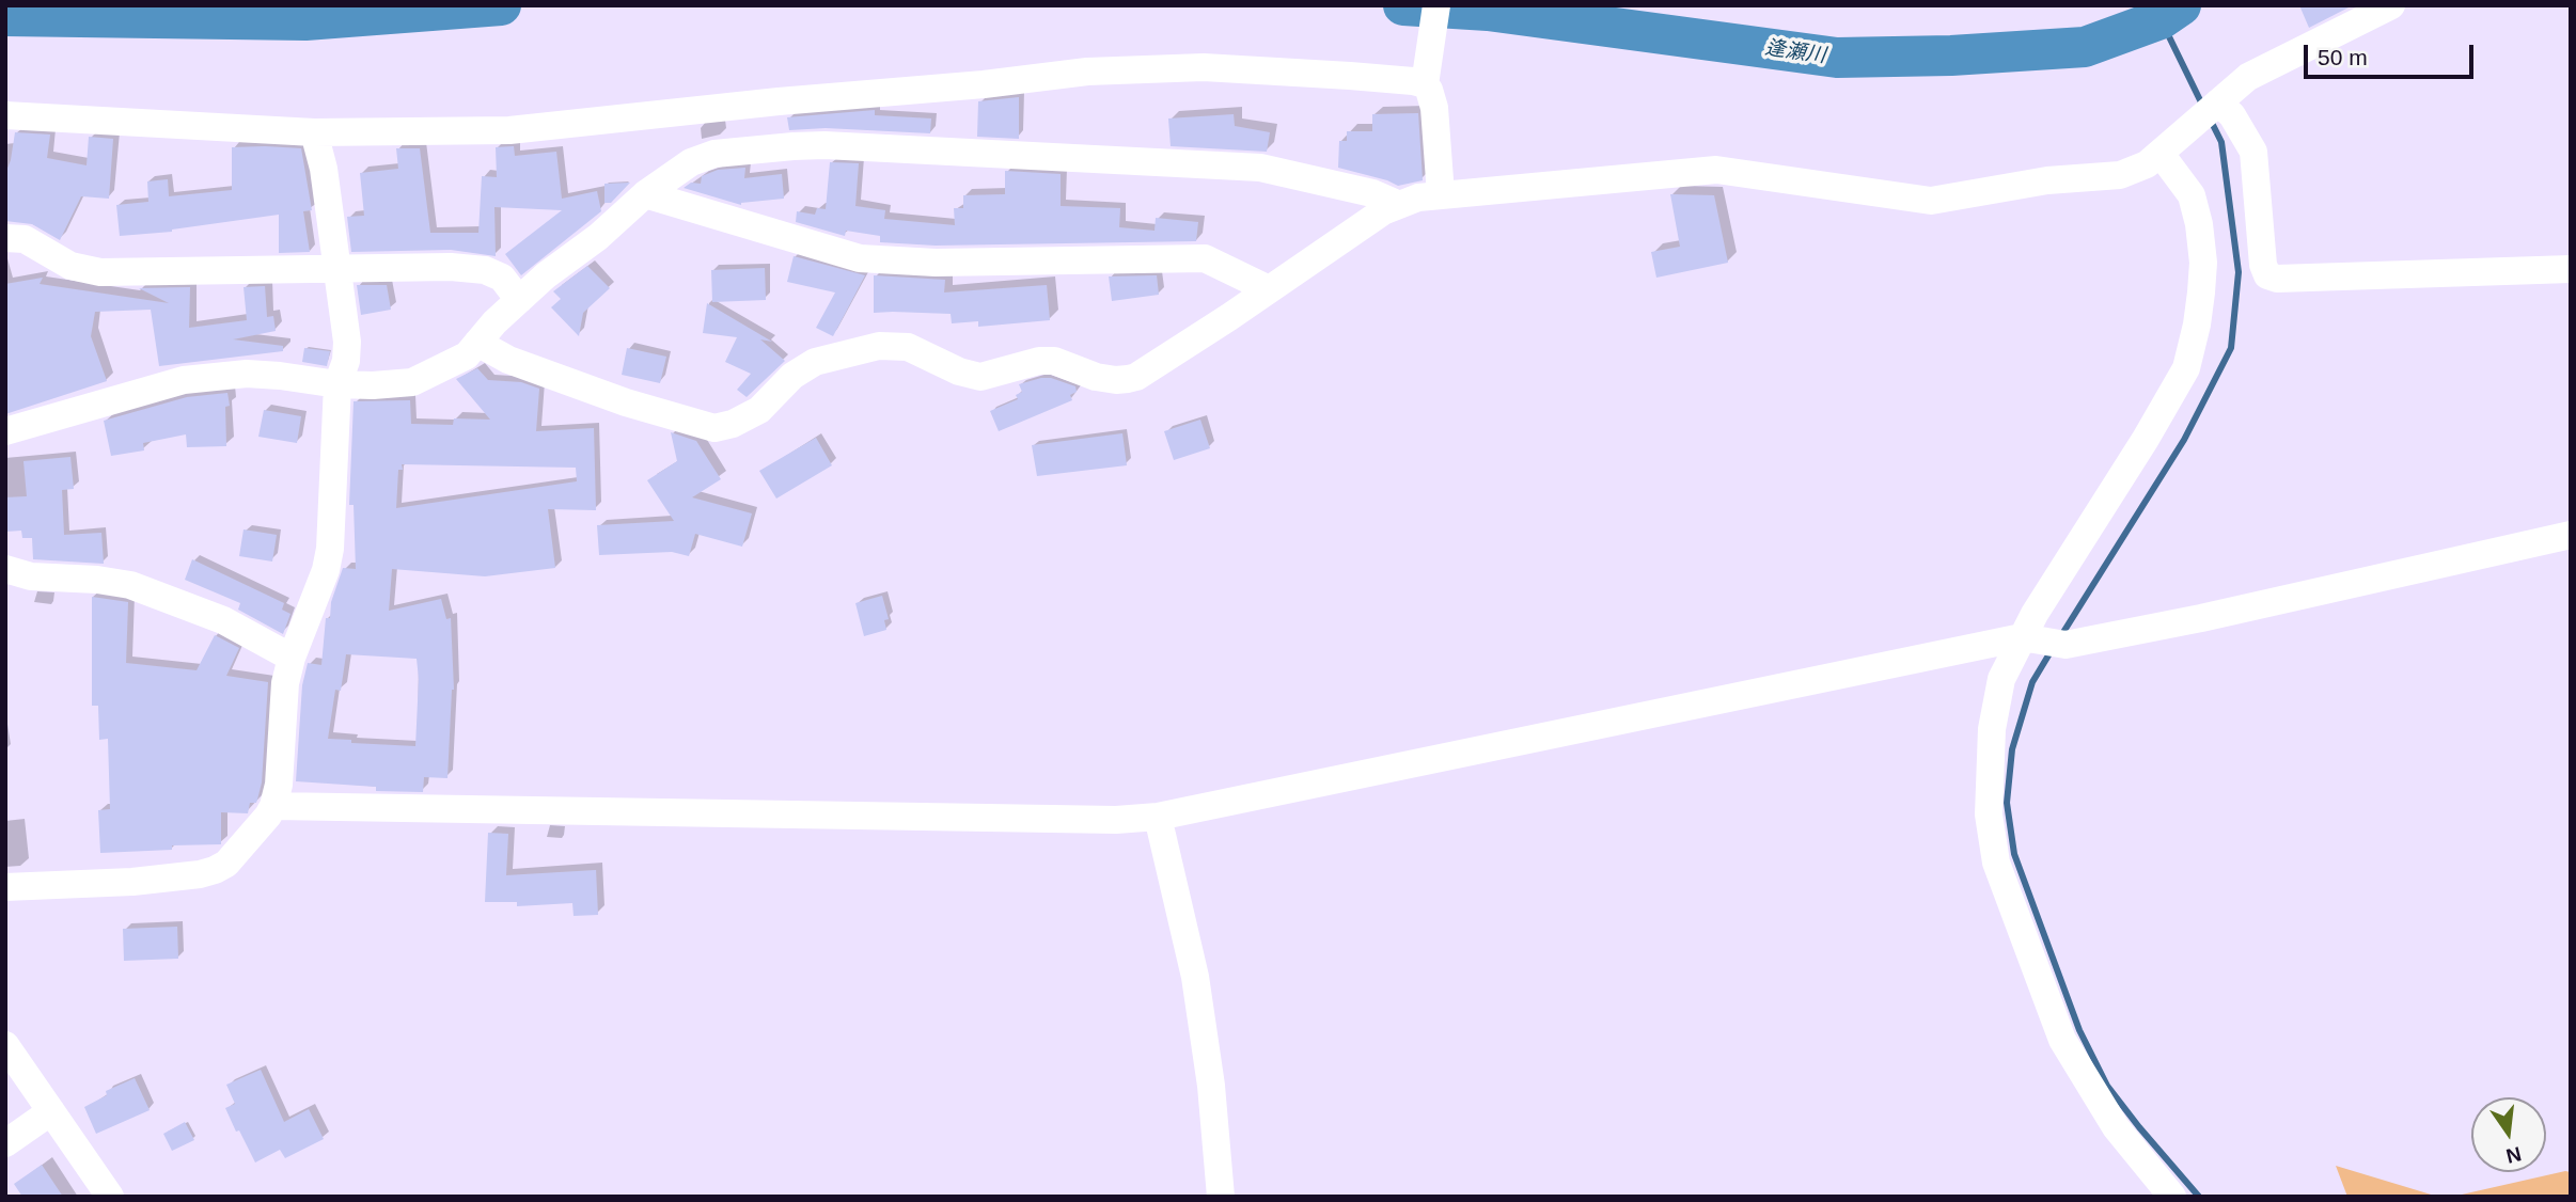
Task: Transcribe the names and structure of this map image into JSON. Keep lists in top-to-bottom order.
{
  "water": ["逢瀬川"],
  "scale_bar": "50 m",
  "north": "bottom"
}
